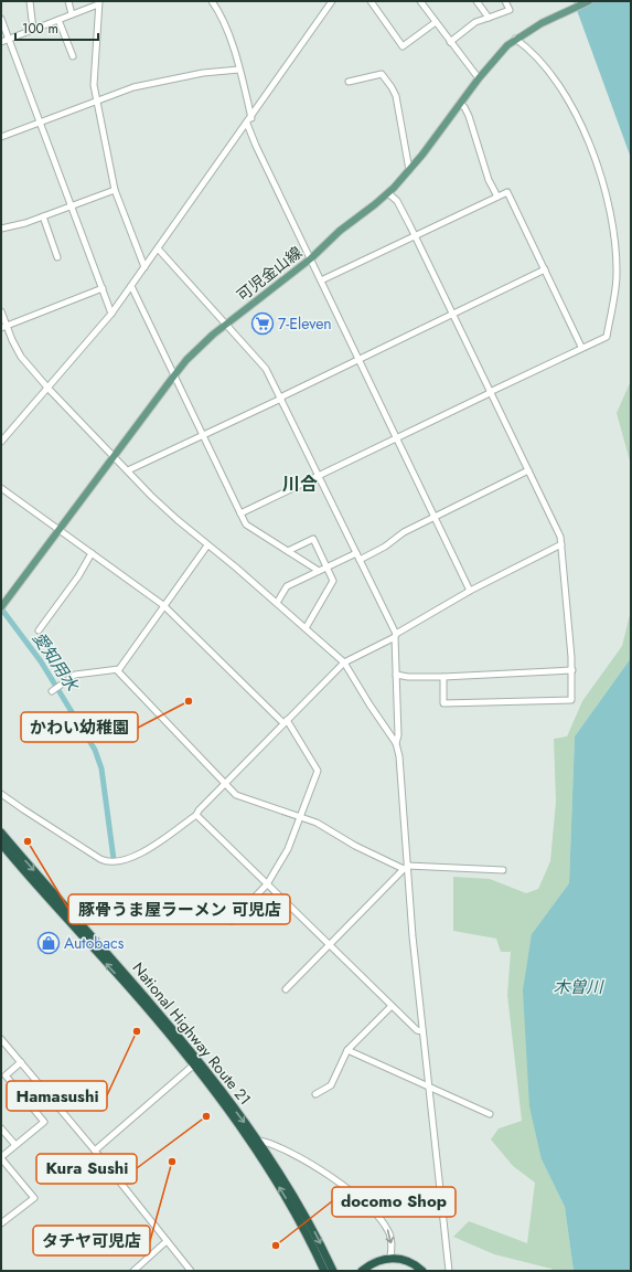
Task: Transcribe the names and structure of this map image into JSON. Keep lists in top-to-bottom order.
{
  "streets": {
    "highway": ["National Highway Route 21"],
    "main road": ["可児金山線"]
  },
  "districts": ["川合"],
  "water": ["愛知用水", "木曽川"],
  "places": {
    "supermarket": ["7-Eleven"],
    "other": [
      "かわい幼稚園",
      "豚骨うま屋ラーメン 可児店",
      "Hamasushi",
      "Kura Sushi",
      "タチヤ可児店",
      "docomo Shop"
    ],
    "shop": ["Autobacs"]
  },
  "scale_bar": "100 m"
}
